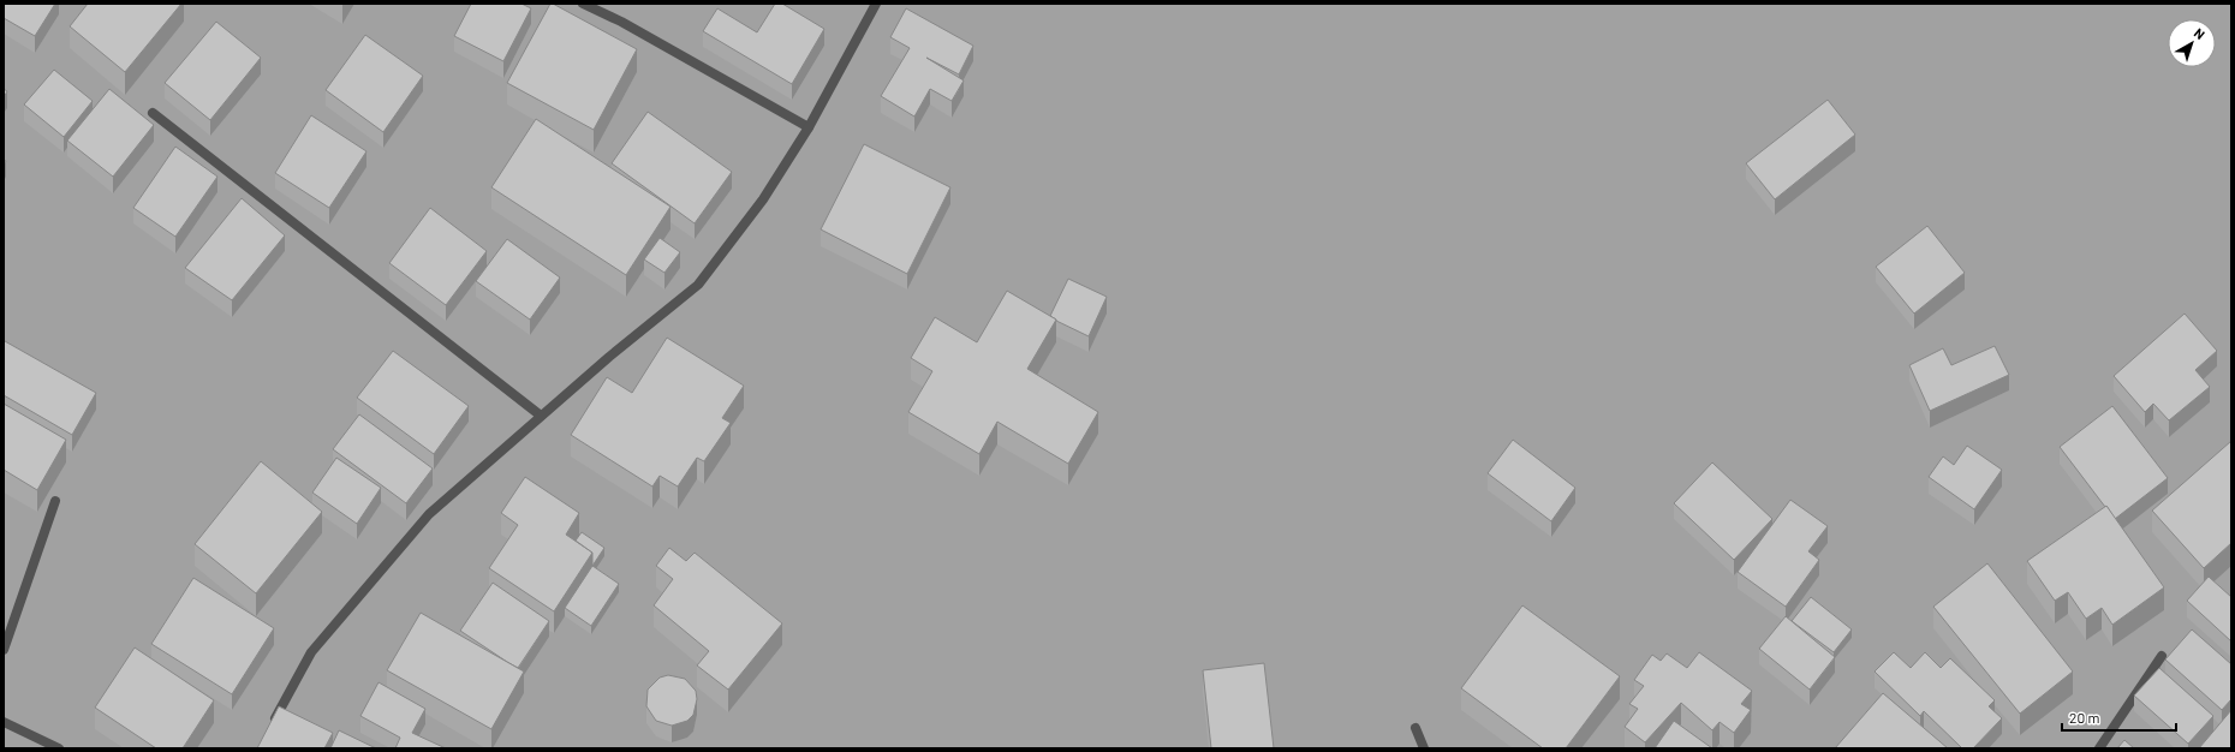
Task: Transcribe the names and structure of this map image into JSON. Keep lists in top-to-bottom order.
{
  "scale_bar": "20 m",
  "north": "top right"
}
